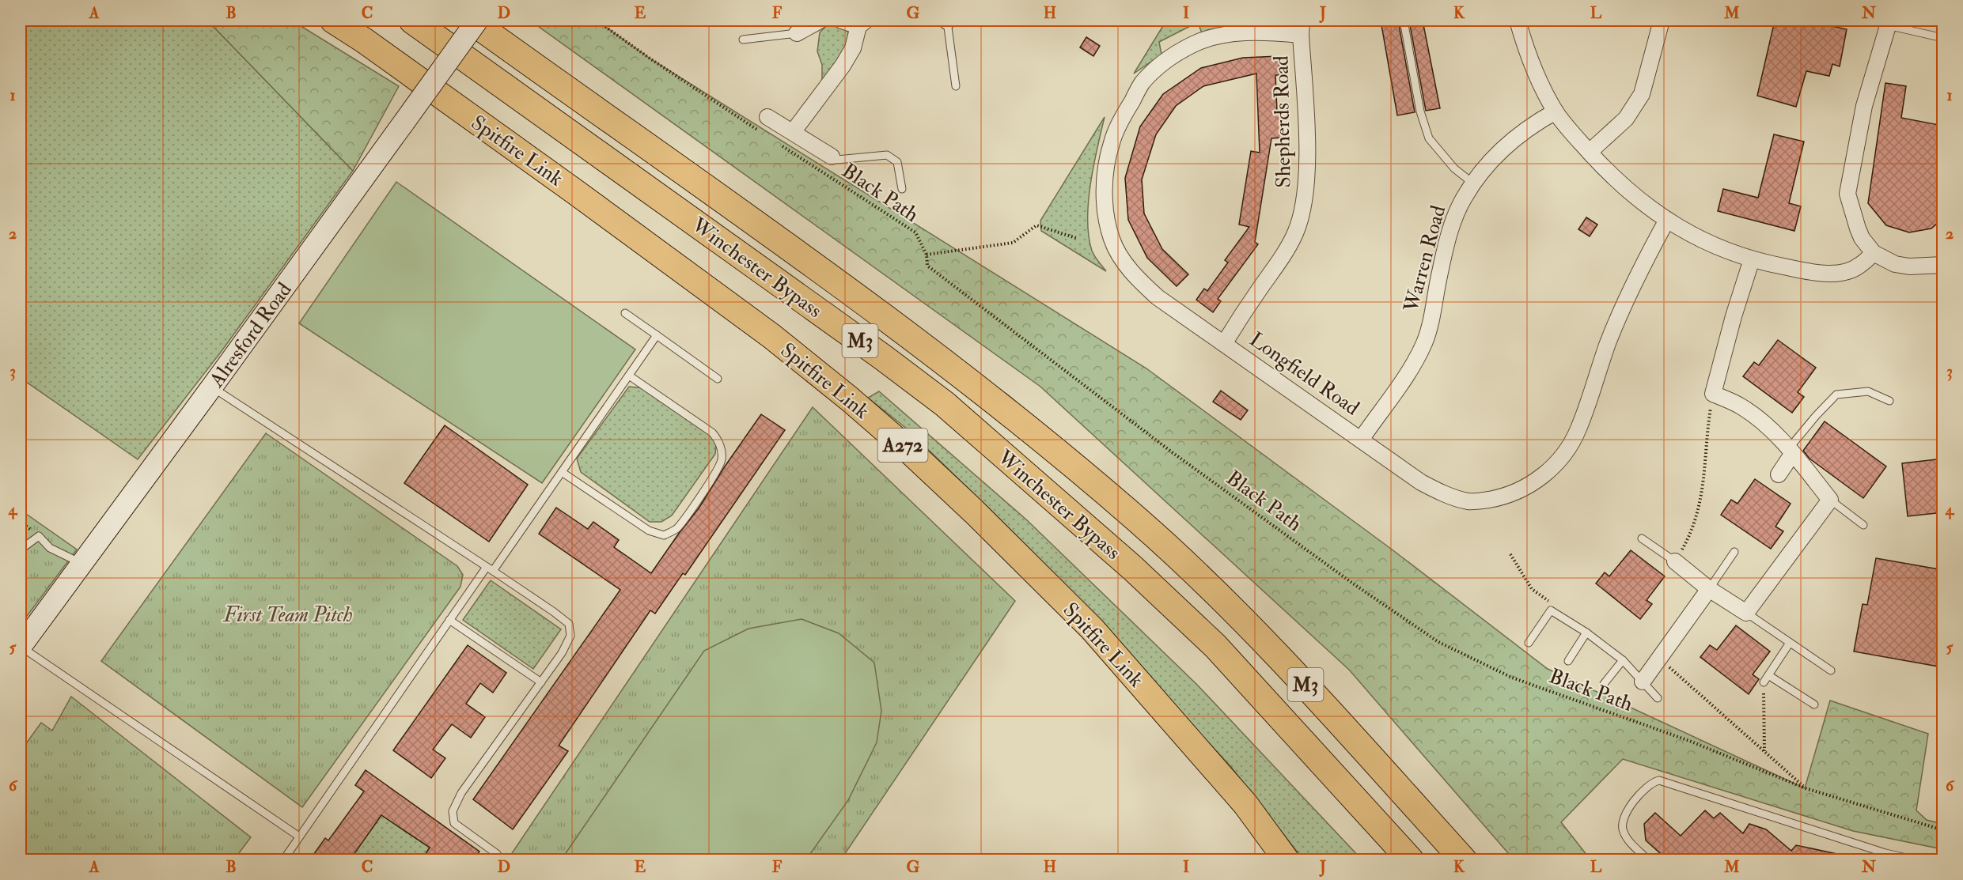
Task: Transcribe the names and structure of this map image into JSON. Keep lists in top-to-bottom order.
{
  "streets": {
    "highway": [
      "Spitfire Link",
      "Winchester Bypass",
      "M3",
      "A272"
    ],
    "main road": ["Alresford Road"],
    "street": ["Shepherds Road", "Warren Road", "Longfield Road"],
    "path": ["Black Path"]
  },
  "crossings": [
    ["Shepherds Road", "Longfield Road"],
    ["Warren Road", "Longfield Road"]
  ],
  "parks": ["First Team Pitch"],
  "grid": {
    "columns": [
      "A",
      "B",
      "C",
      "D",
      "E",
      "F",
      "G",
      "H",
      "I",
      "J",
      "K",
      "L",
      "M",
      "N"
    ],
    "rows": [
      "1",
      "2",
      "3",
      "4",
      "5",
      "6"
    ]
  }
}
